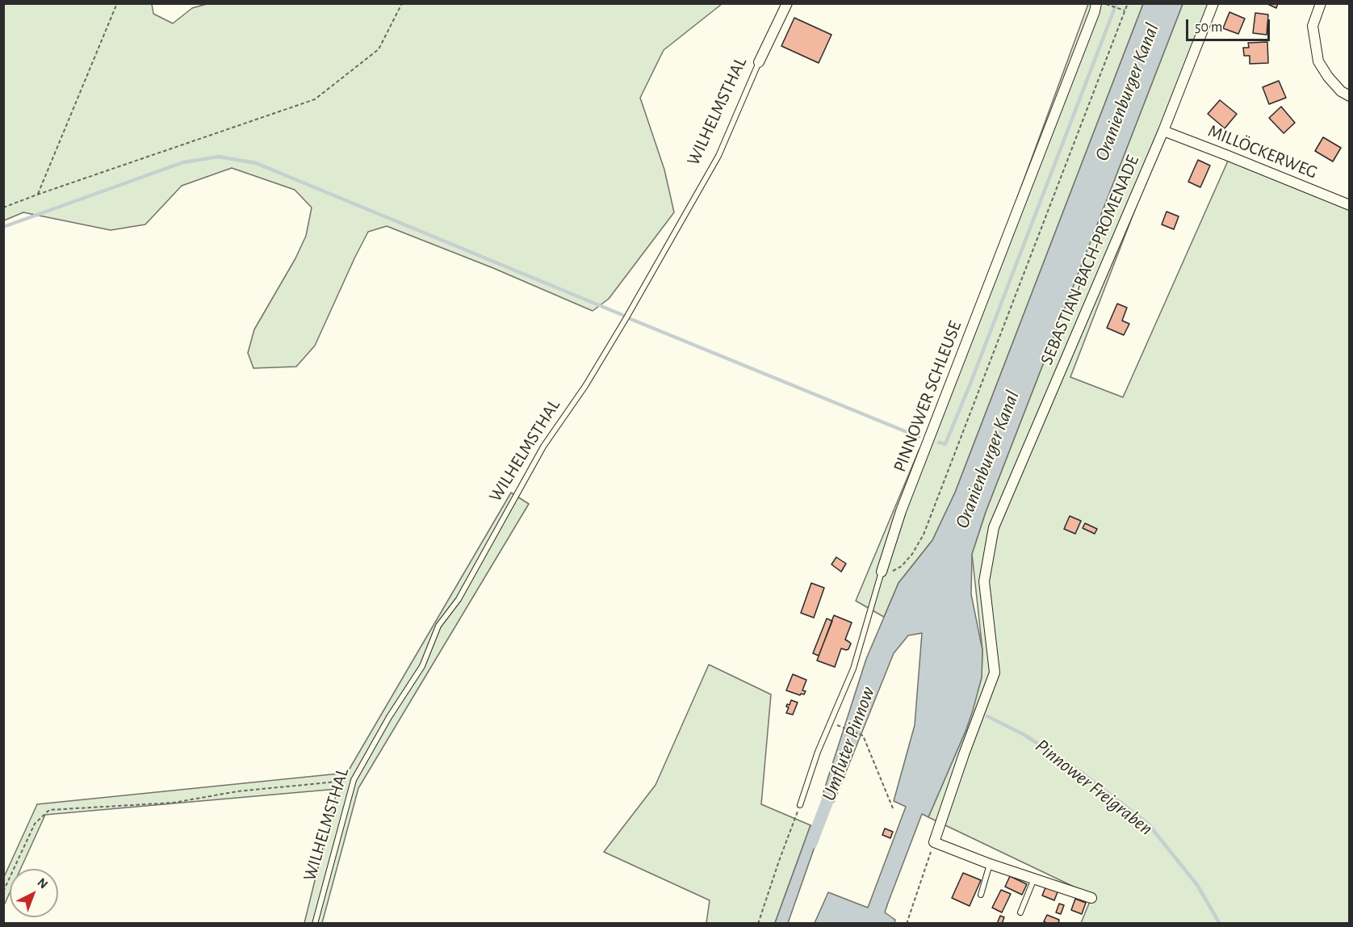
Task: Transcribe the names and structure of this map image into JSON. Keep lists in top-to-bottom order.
{
  "streets": {
    "street": [
      "WILHELMSTHAL",
      "MILLÖCKERWEG",
      "SEBASTIAN-BACH-PROMENADE",
      "PINNOWER SCHLEUSE"
    ]
  },
  "crossings": [
    ["MILLÖCKERWEG", "SEBASTIAN-BACH-PROMENADE"]
  ],
  "water": ["Oranienburger Kanal", "Umfluter Pinnow", "Pinnower Freigraben"],
  "scale_bar": "50 m",
  "north": "top right"
}
